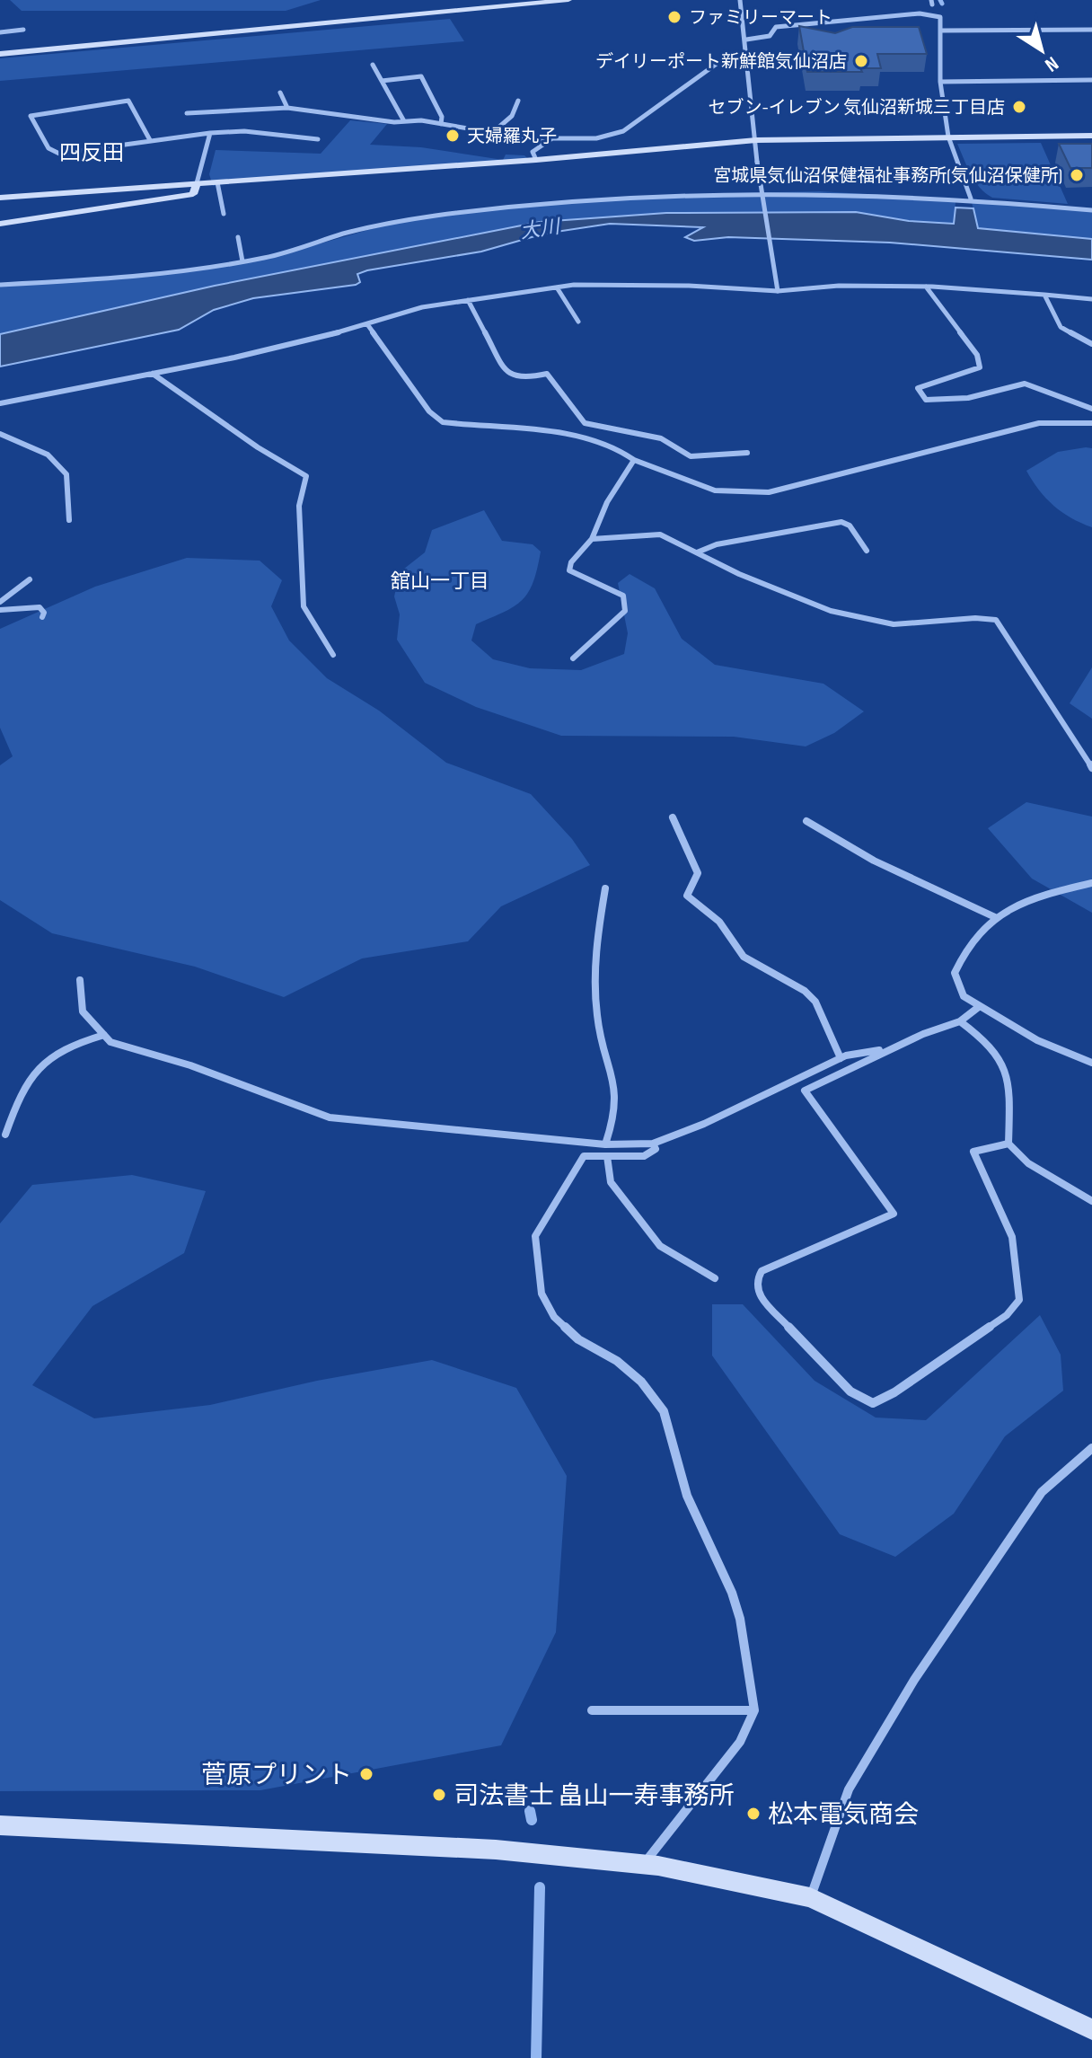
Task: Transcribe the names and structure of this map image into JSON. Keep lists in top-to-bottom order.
{
  "districts": ["四反田", "舘山一丁目"],
  "water": ["大川"],
  "places": [
    "ファミリーマート",
    "デイリーポート新鮮館気仙沼店",
    "セブン-イレブン 気仙沼新城三丁目店",
    "天婦羅丸子",
    "宮城県気仙沼保健福祉事務所(気仙沼保健所)",
    "菅原プリント",
    "司法書士 畠山一寿事務所",
    "松本電気商会"
  ],
  "north": "bottom right"
}
